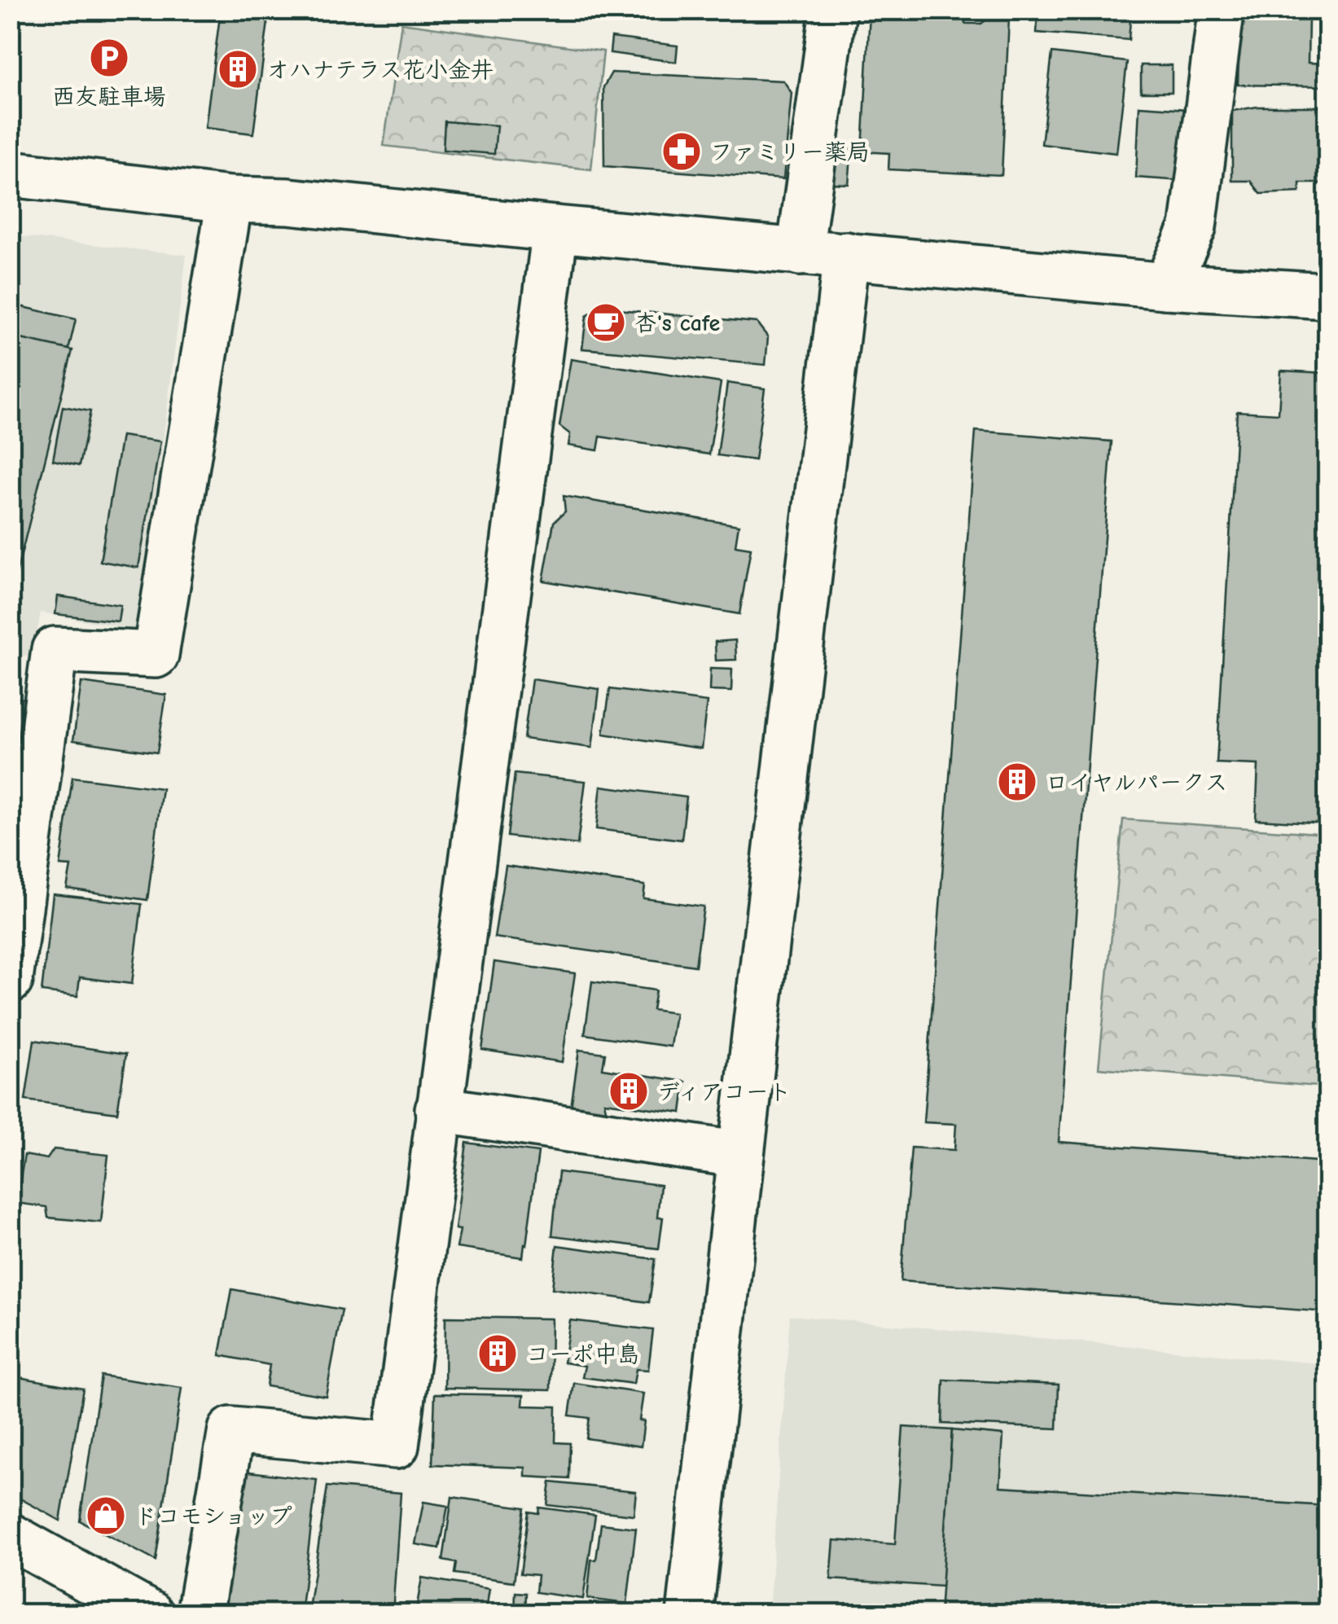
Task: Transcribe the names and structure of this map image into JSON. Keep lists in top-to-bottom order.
{
  "places": {
    "parking": ["西友駐車場"],
    "building": [
      "オハナテラス花小金井",
      "ロイヤルパークス",
      "ディアコート",
      "コーポ中島"
    ],
    "pharmacy": ["ファミリー薬局"],
    "cafe": ["杏's cafe"],
    "shop": ["ドコモショップ"]
  }
}
